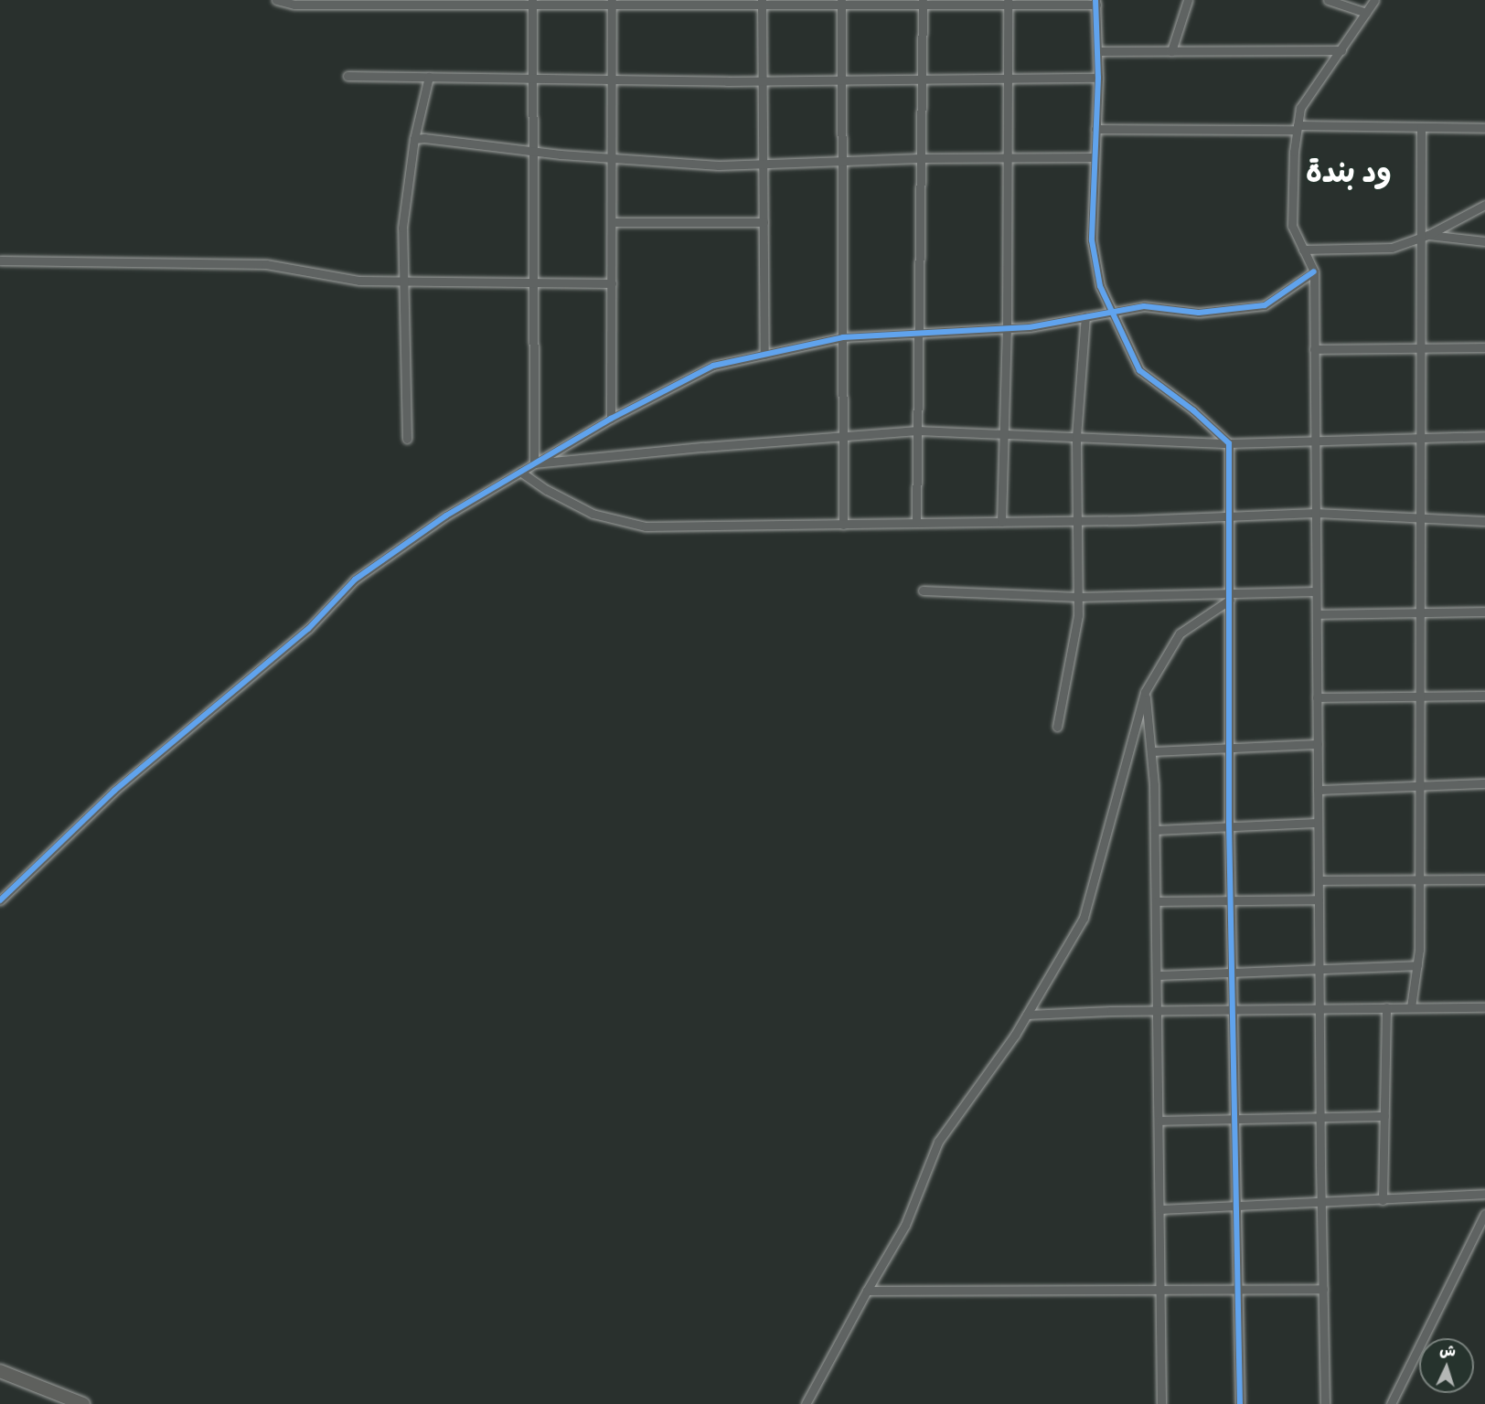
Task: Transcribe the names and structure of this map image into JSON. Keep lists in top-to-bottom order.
{
  "districts": ["ود بندة"],
  "north": "top"
}
